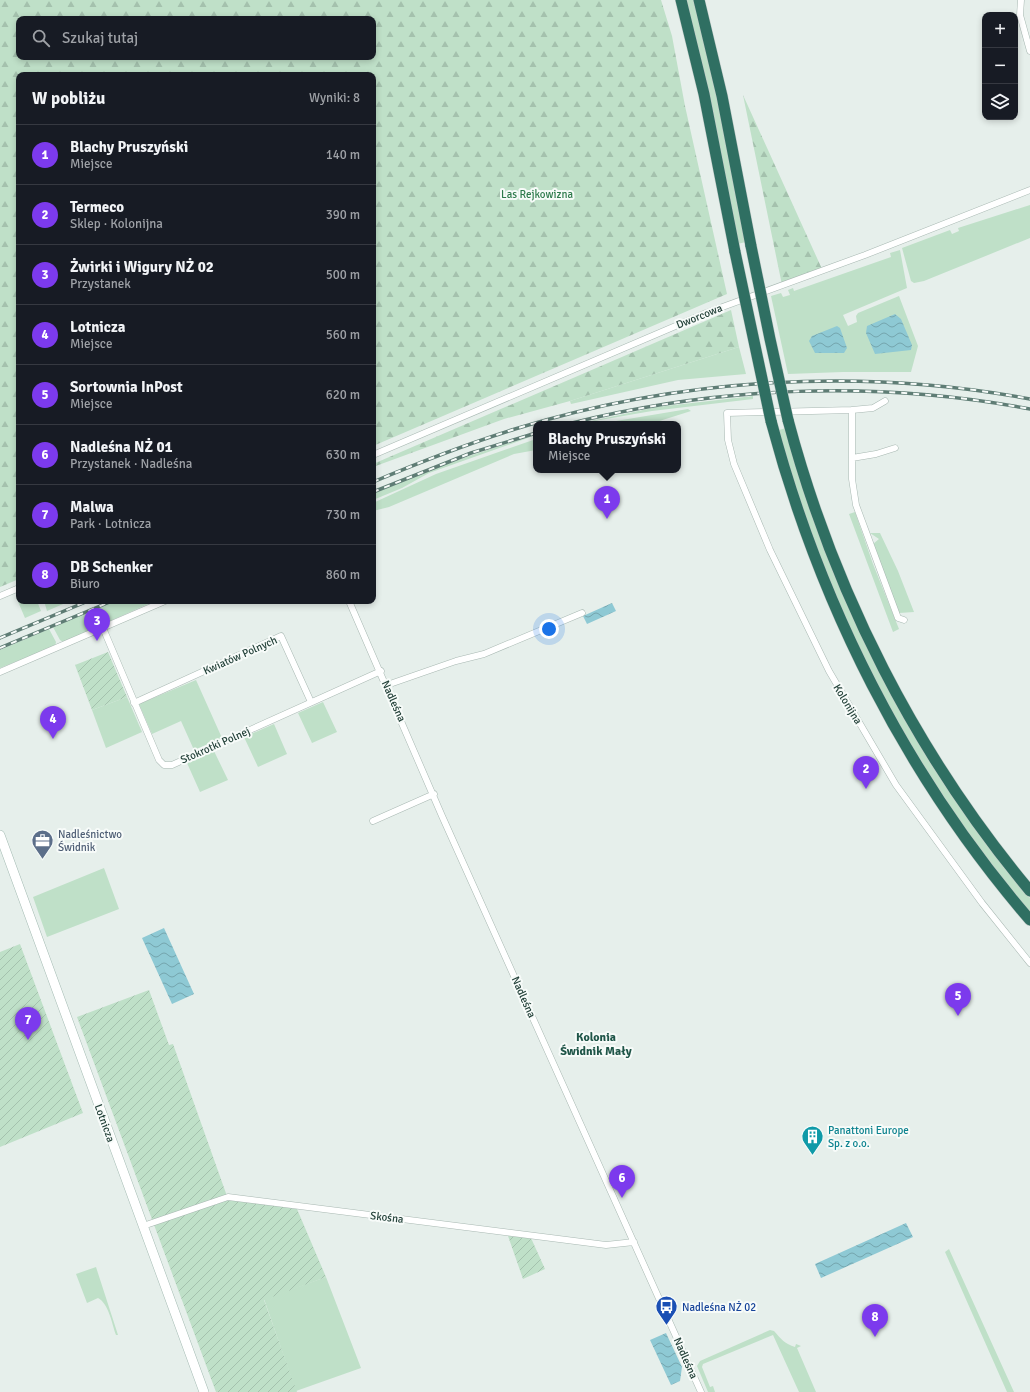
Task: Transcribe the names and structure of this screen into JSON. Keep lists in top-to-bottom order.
{
  "streets": {
    "main road": ["Lotnicza"],
    "street": [
      "Dworcowa",
      "Kwiatów Polnych",
      "Nadleśna",
      "Kolonijna",
      "Stokrotki Polnej",
      "Skośna"
    ]
  },
  "crossings": [
    ["Kwiatów Polnych", "Stokrotki Polnej"],
    ["Nadleśna", "Stokrotki Polnej"],
    ["Nadleśna", "Skośna"],
    ["Lotnicza", "Skośna"]
  ],
  "districts": ["Kolonia Świdnik Mały"],
  "parks": ["Las Rejkowizna"],
  "places": {
    "office": ["Nadleśnictwo Świdnik"],
    "building": ["Panattoni Europe Sp. z o.o."],
    "bus stop": ["Nadleśna NŻ 02"]
  },
  "page": {
    "map_buttons": ["+", "−"],
    "search": "Szukaj tutaj",
    "heading": ["W pobliżu", "Wyniki: 8"],
    "list": [
      {
        "mark": "1",
        "name": "Blachy Pruszyński",
        "note": "Miejsce",
        "value": "140 m"
      },
      {
        "mark": "2",
        "name": "Termeco",
        "note": "Sklep · Kolonijna",
        "value": "390 m"
      },
      {
        "mark": "3",
        "name": "Żwirki i Wigury NŻ 02",
        "note": "Przystanek",
        "value": "500 m"
      },
      {
        "mark": "4",
        "name": "Lotnicza",
        "note": "Miejsce",
        "value": "560 m"
      },
      {
        "mark": "5",
        "name": "Sortownia InPost",
        "note": "Miejsce",
        "value": "620 m"
      },
      {
        "mark": "6",
        "name": "Nadleśna NŻ 01",
        "note": "Przystanek · Nadleśna",
        "value": "630 m"
      },
      {
        "mark": "7",
        "name": "Malwa",
        "note": "Park · Lotnicza",
        "value": "730 m"
      },
      {
        "mark": "8",
        "name": "DB Schenker",
        "note": "Biuro",
        "value": "860 m"
      }
    ],
    "popup": ["Blachy Pruszyński", "Miejsce"],
    "pins": [
      "1",
      "3",
      "4",
      "2",
      "5",
      "7",
      "6",
      "8"
    ]
  }
}
